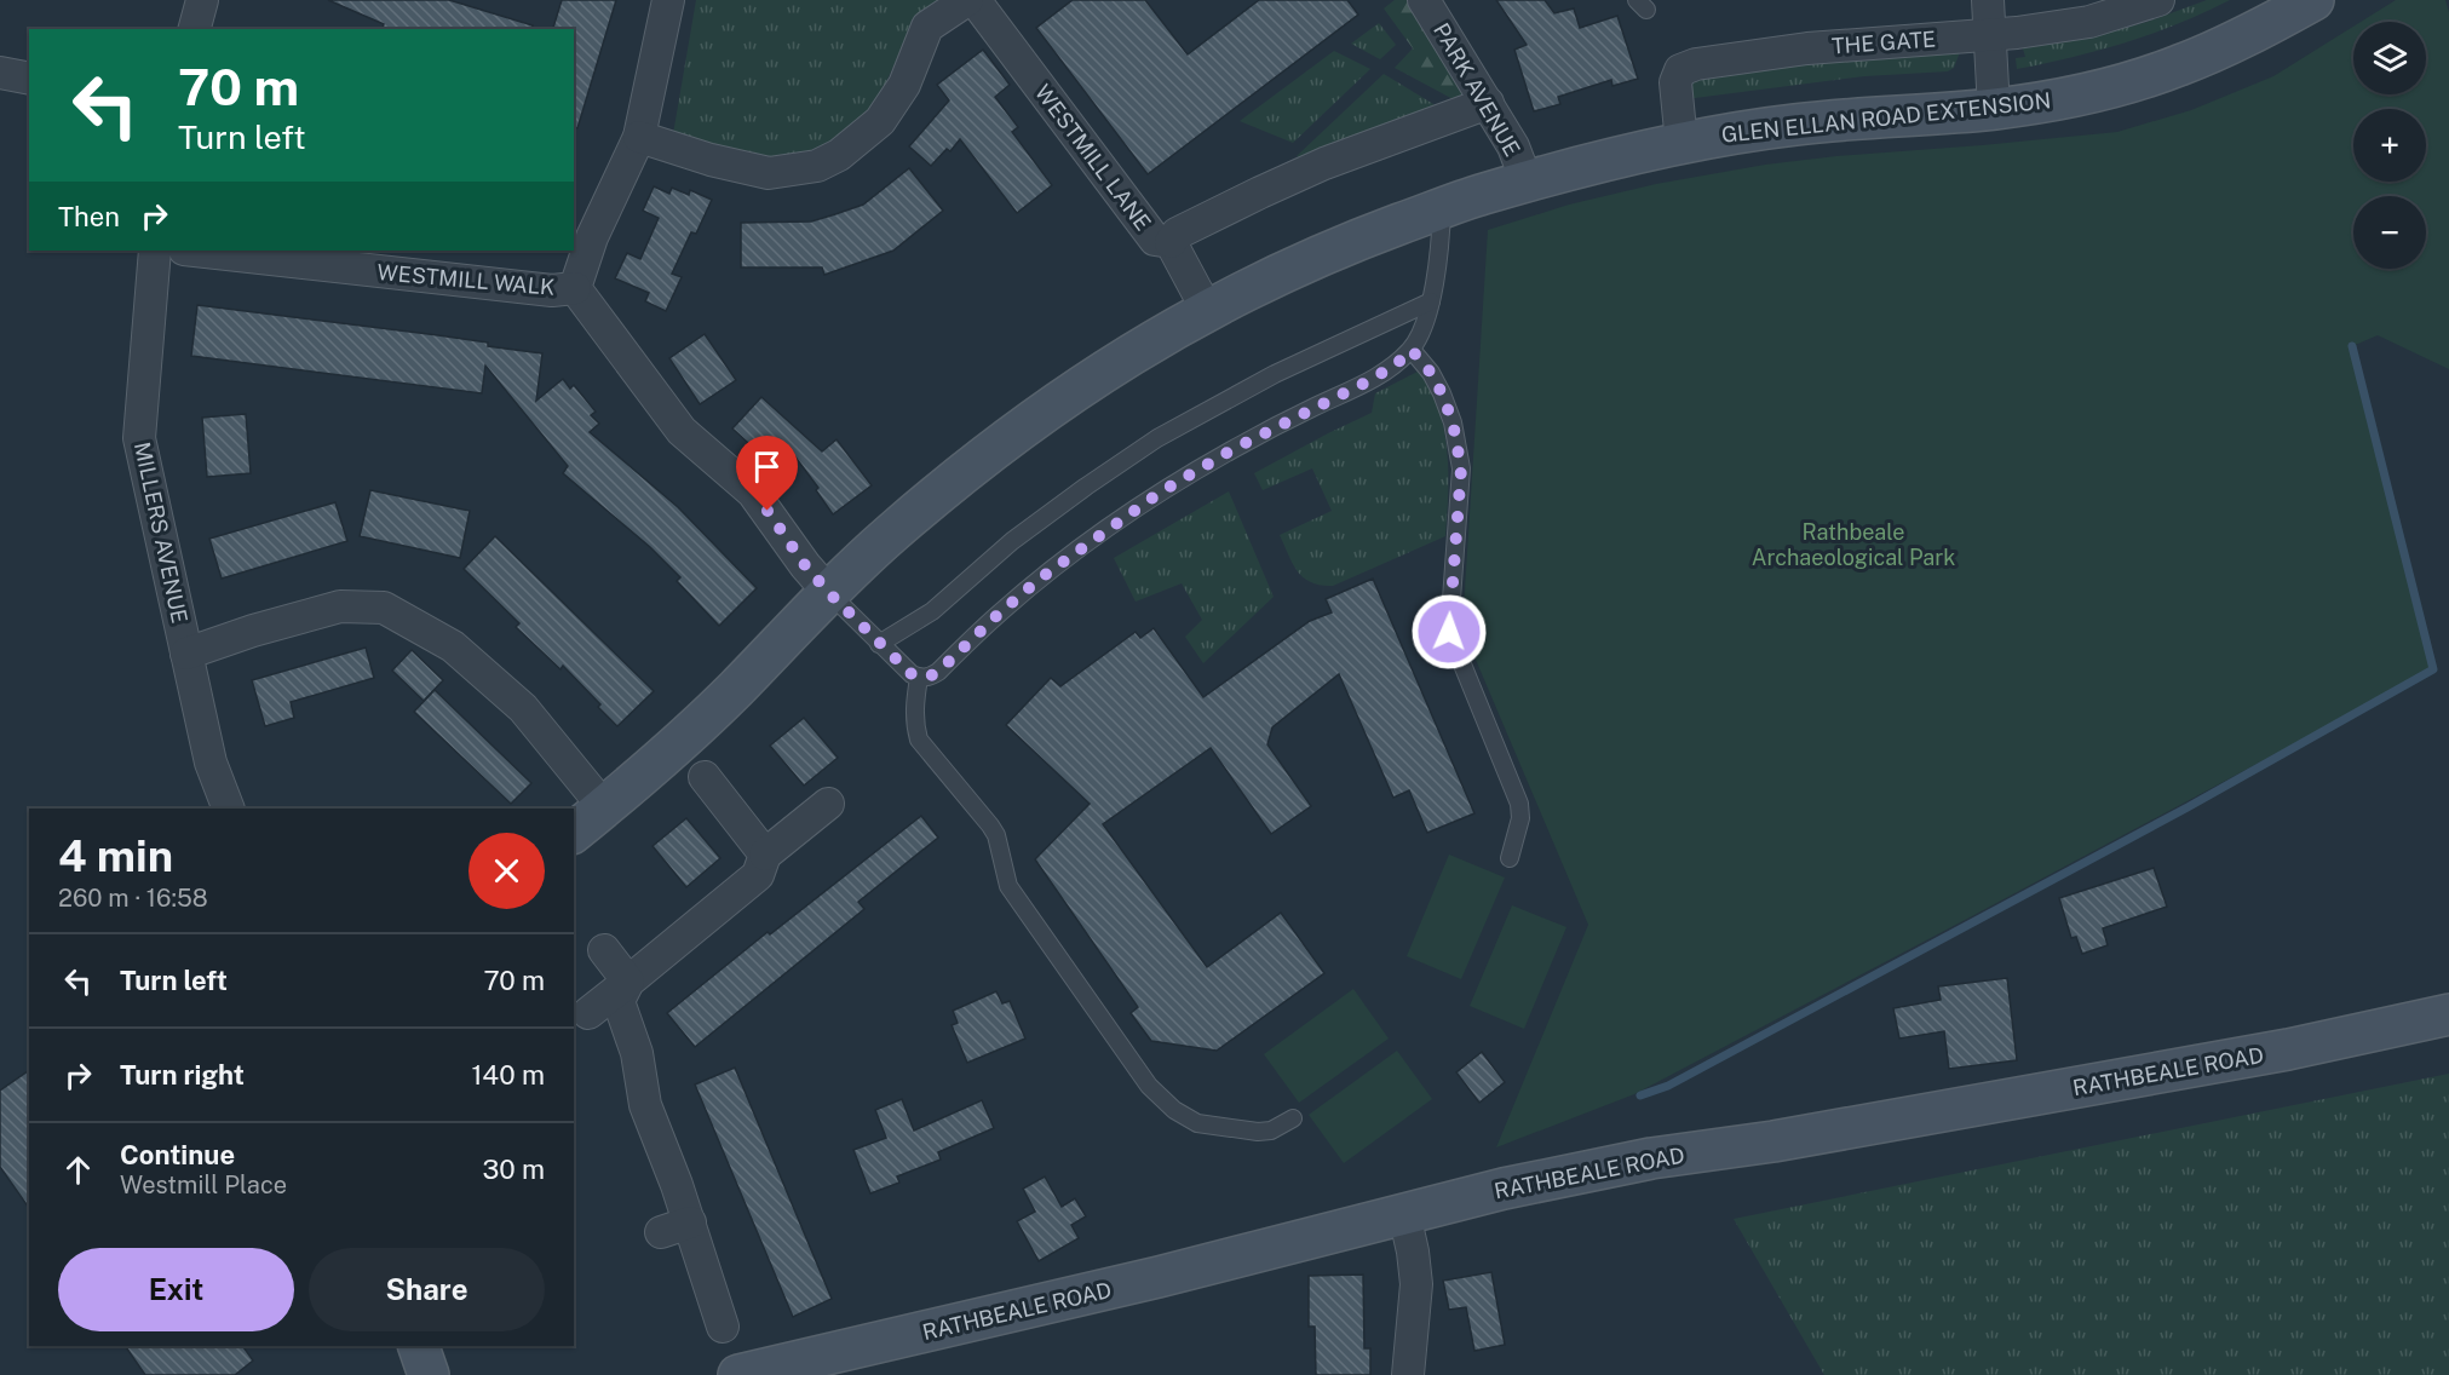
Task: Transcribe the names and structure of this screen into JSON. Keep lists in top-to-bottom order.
{
  "streets": {
    "street": [
      "THE GATE",
      "PARK AVENUE",
      "GLEN ELLAN ROAD EXTENSION",
      "WESTMILL LANE",
      "WESTMILL WALK",
      "MILLERS AVENUE",
      "RATHBEALE ROAD"
    ]
  },
  "crossings": [
    ["THE GATE", "GLEN ELLAN ROAD EXTENSION"],
    ["PARK AVENUE", "GLEN ELLAN ROAD EXTENSION"],
    ["GLEN ELLAN ROAD EXTENSION", "WESTMILL LANE"]
  ],
  "parks": ["Rathbeale Archaeological Park"],
  "page": {
    "map_buttons": ["+", "−"],
    "turn": ["70 m", "Turn left"],
    "then": "Then",
    "heading": ["4 min", "260 m · 16:58"],
    "list": [
      {
        "name": "Turn left",
        "value": "70 m"
      },
      {
        "name": "Turn right",
        "value": "140 m"
      },
      {
        "name": "Continue",
        "note": "Westmill Place",
        "value": "30 m"
      }
    ],
    "buttons": ["Exit", "Share"]
  }
}
